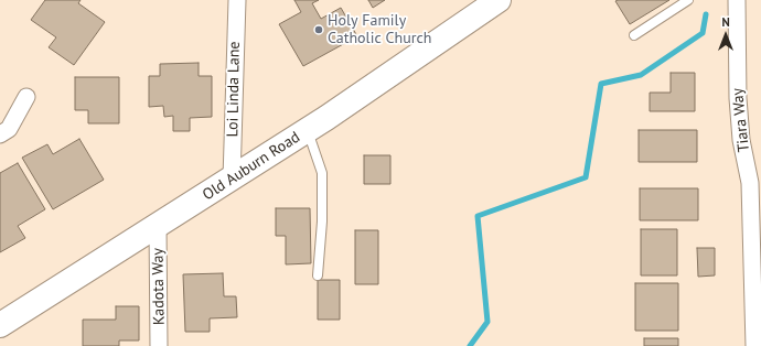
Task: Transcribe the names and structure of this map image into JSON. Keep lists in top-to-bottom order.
{
  "streets": {
    "main road": ["Old Auburn Road"],
    "street": ["Loi Linda Lane", "Tiara Way", "Kadota Way"]
  },
  "crossings": [
    ["Loi Linda Lane", "Old Auburn Road"],
    ["Old Auburn Road", "Kadota Way"]
  ],
  "places": ["Holy Family Catholic Church"],
  "north": "top"
}
